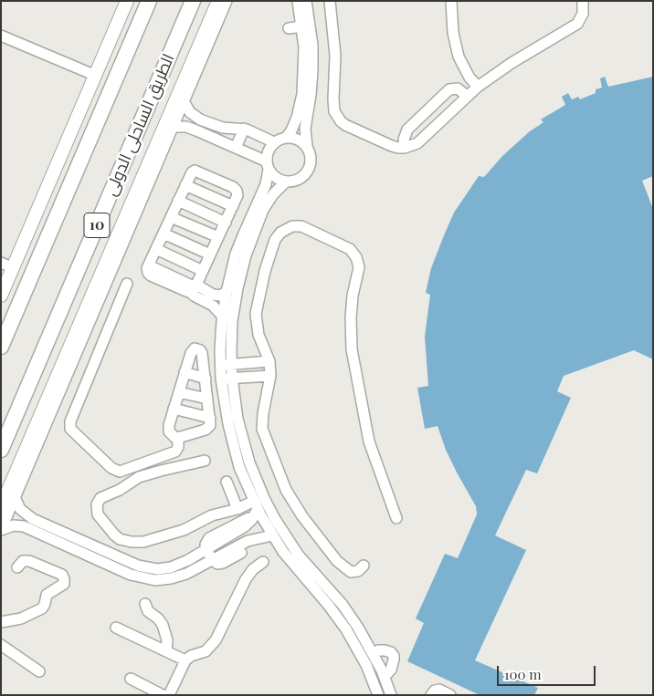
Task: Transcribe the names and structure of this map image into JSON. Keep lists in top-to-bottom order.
{
  "streets": {
    "highway": ["الطريق الساحلى الدولى", "10"]
  },
  "scale_bar": "100 m"
}
